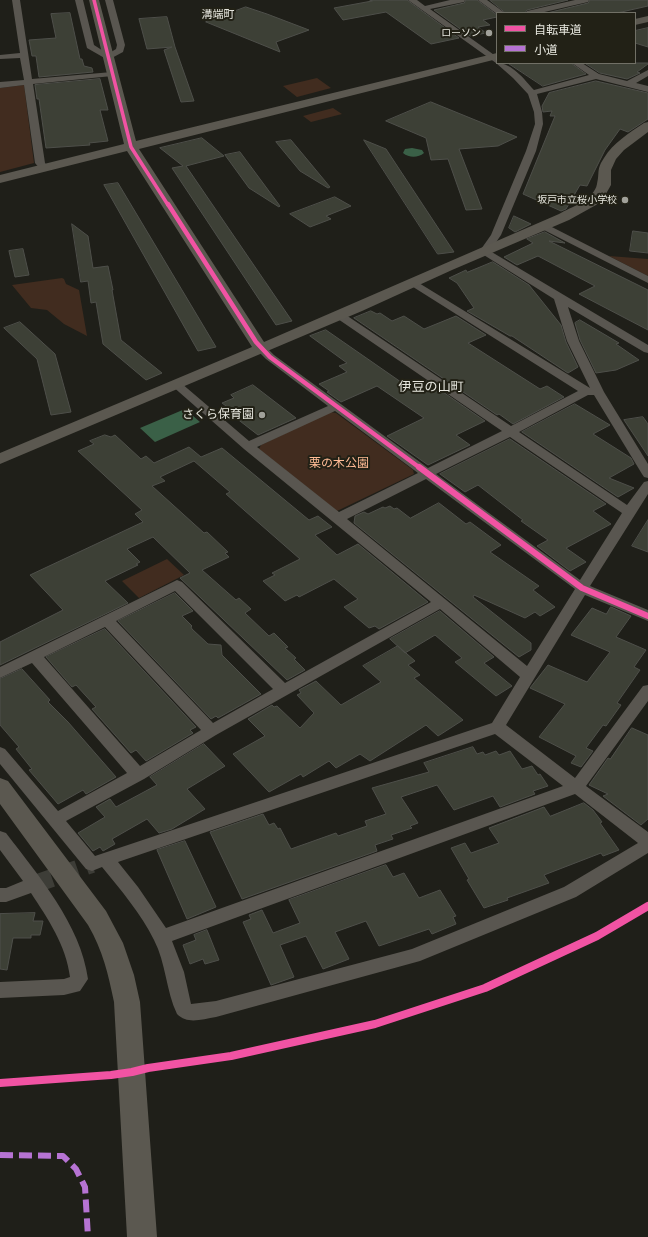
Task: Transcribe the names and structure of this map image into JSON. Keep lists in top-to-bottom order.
{
  "districts": ["溝端町", "伊豆の山町"],
  "parks": ["栗の木公園"],
  "places": ["ローソン", "坂戸市立桜小学校", "さくら保育園"],
  "legend": ["自転車道", "小道"]
}
